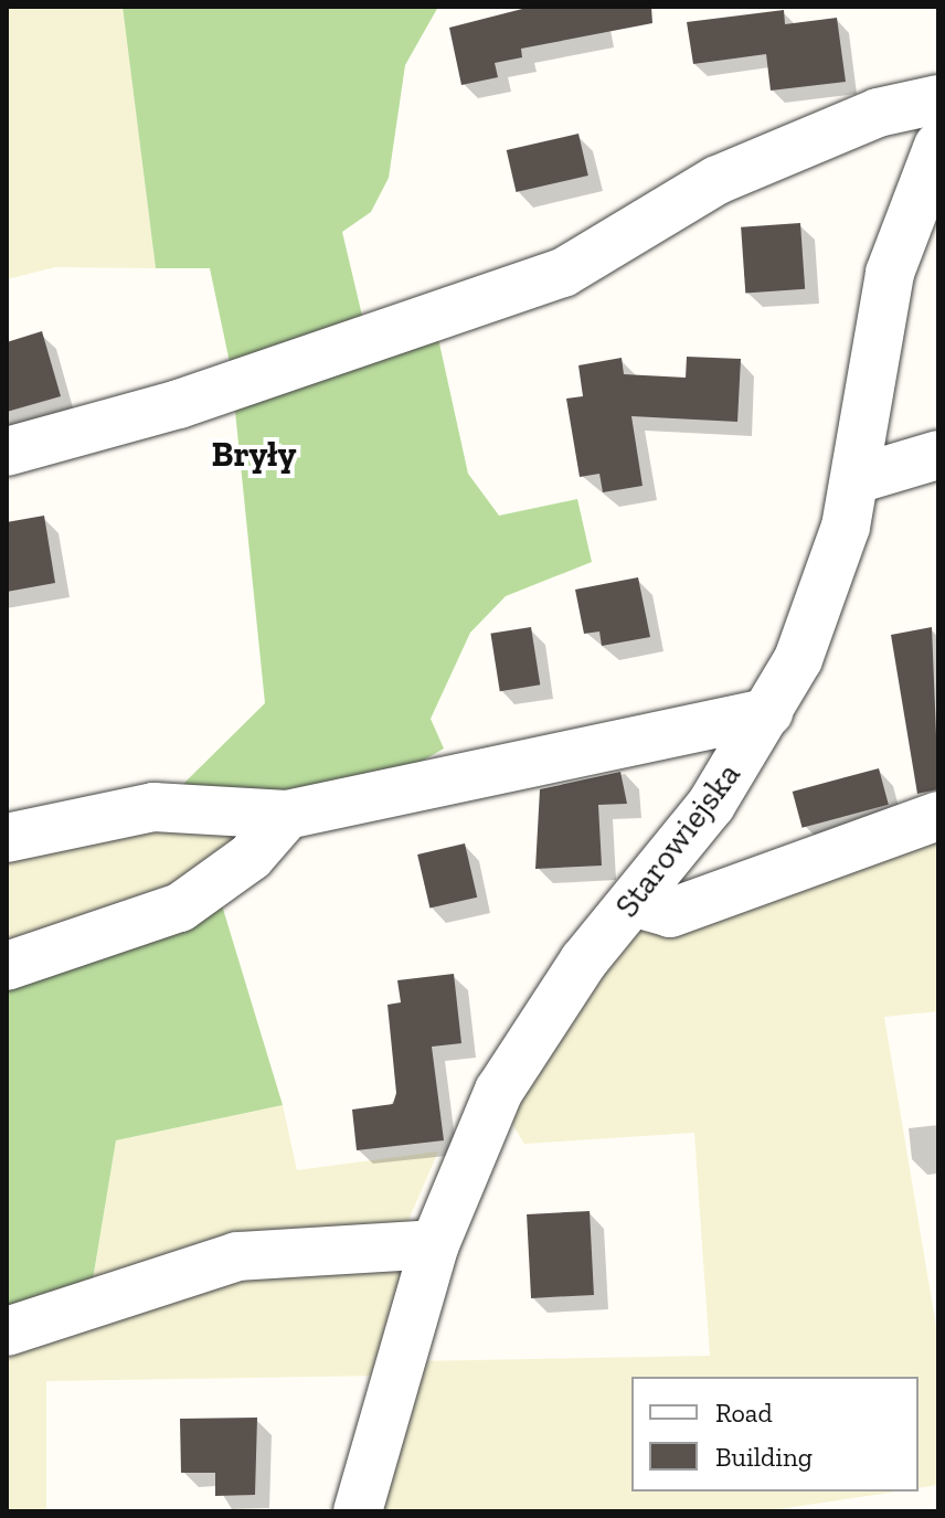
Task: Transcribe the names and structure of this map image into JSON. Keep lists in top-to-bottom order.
{
  "streets": {
    "street": ["Starowiejska"]
  },
  "districts": ["Bryły"],
  "legend": ["Road", "Building"]
}
